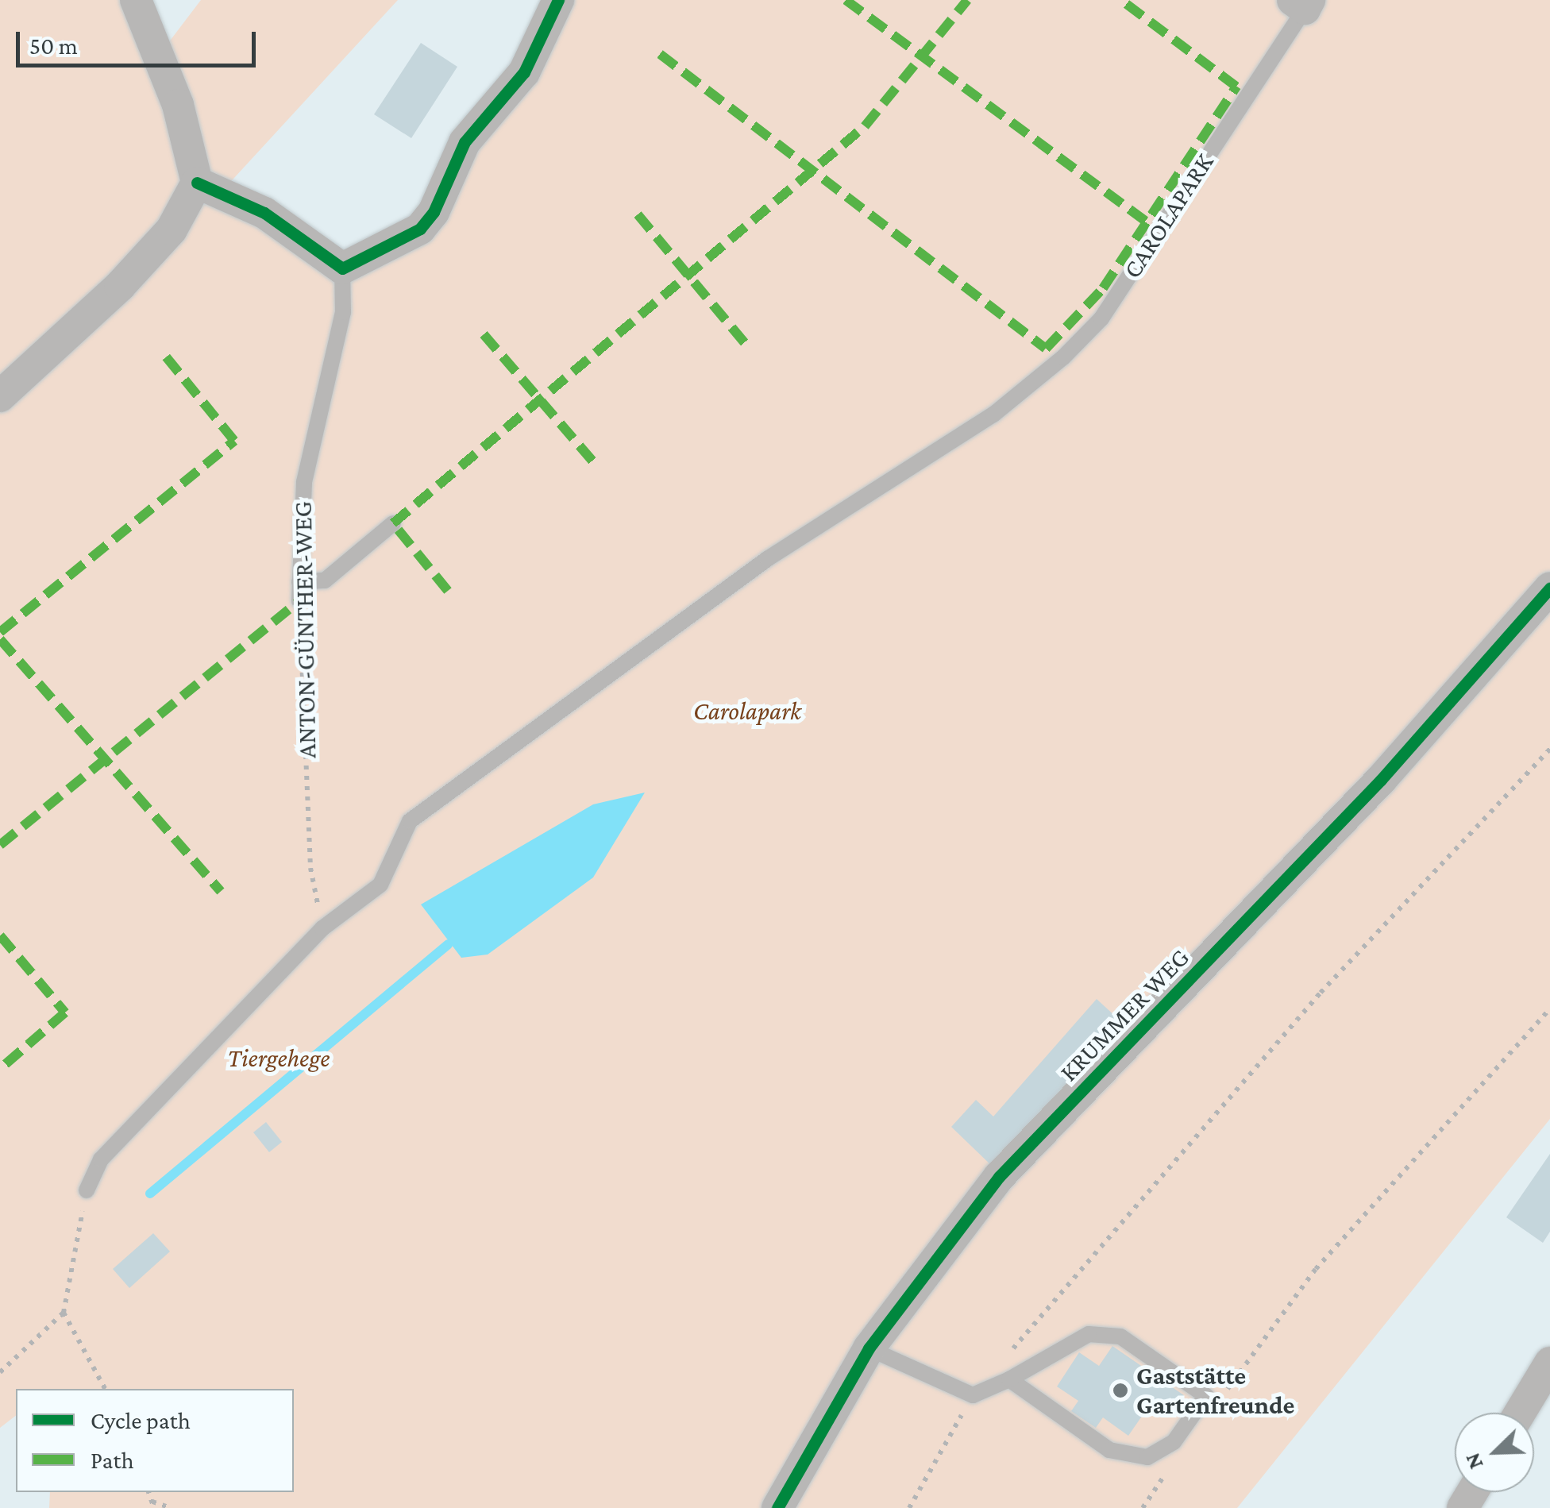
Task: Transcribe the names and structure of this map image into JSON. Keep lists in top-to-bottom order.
{
  "streets": {
    "street": ["KRUMMER WEG"],
    "lane": ["CAROLAPARK", "ANTON-GÜNTHER-WEG"]
  },
  "crossings": [
    ["CAROLAPARK", "ANTON-GÜNTHER-WEG"]
  ],
  "parks": ["Carolapark", "Tiergehege"],
  "places": ["Gaststätte Gartenfreunde"],
  "legend": ["Cycle path", "Path"],
  "scale_bar": "50 m",
  "north": "bottom left"
}
